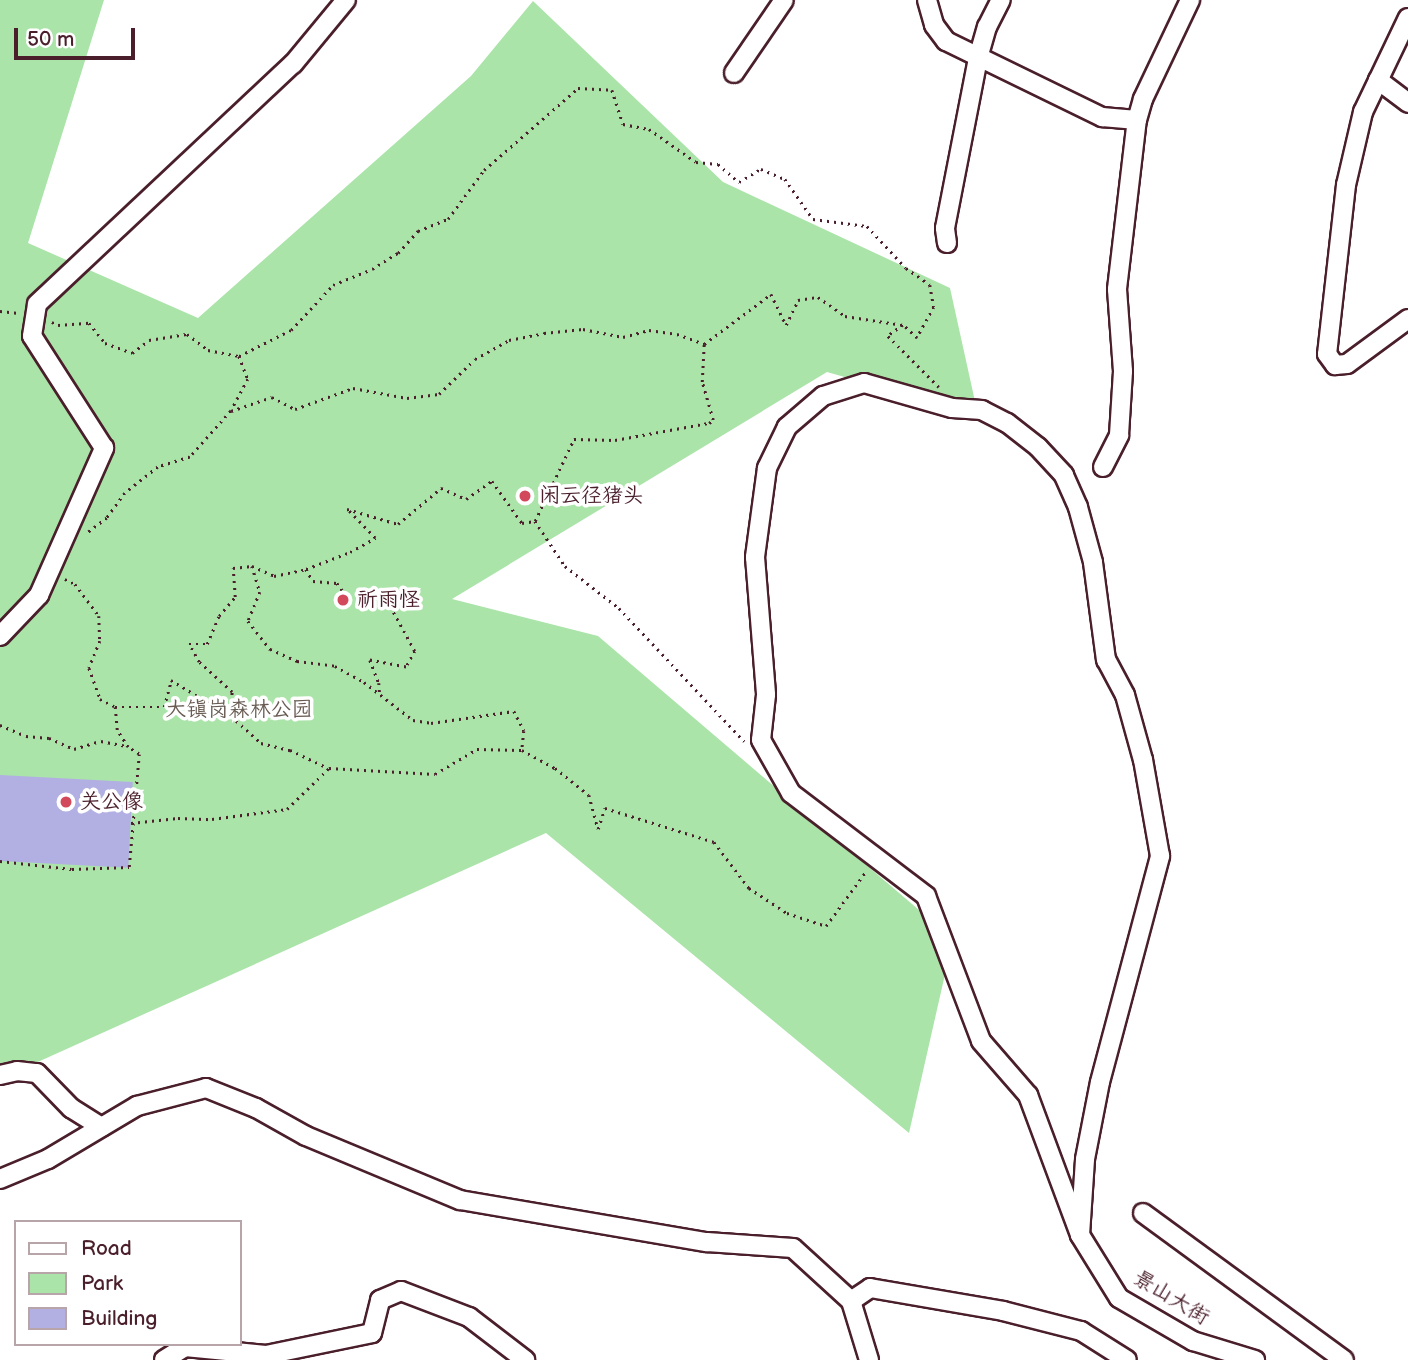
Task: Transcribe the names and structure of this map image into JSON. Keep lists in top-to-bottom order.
{
  "streets": {
    "street": ["景山大街"]
  },
  "parks": ["大镇岗森林公园"],
  "places": ["闲云径猪头", "祈雨怪", "关公像"],
  "legend": ["Road", "Park", "Building"],
  "scale_bar": "50 m"
}
